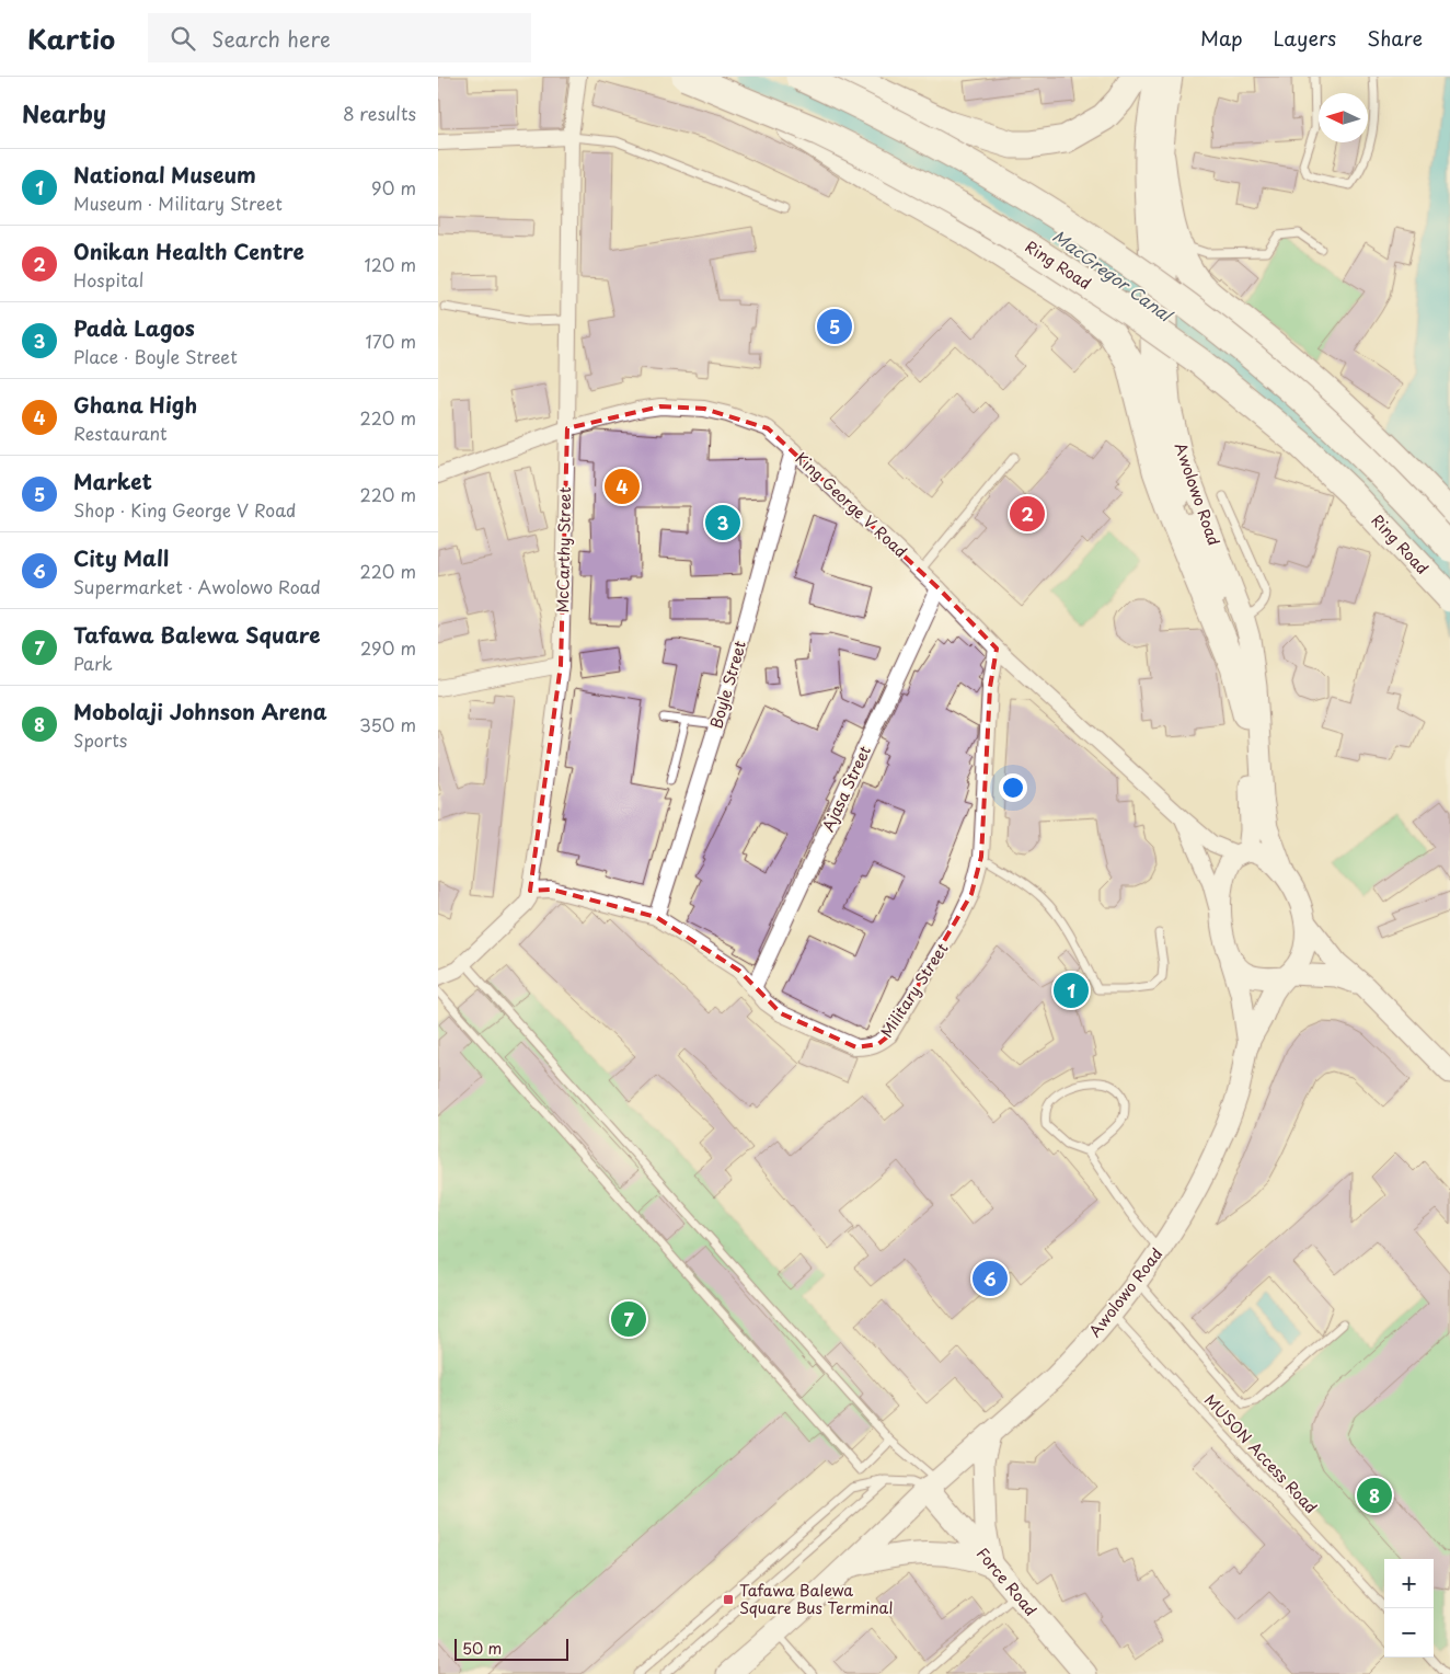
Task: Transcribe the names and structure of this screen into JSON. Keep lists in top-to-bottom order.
{
  "streets": {
    "highway": ["Ring Road"],
    "main road": ["Awolowo Road", "Force Road"],
    "street": [
      "King George V Road",
      "McCarthy Street",
      "Boyle Street",
      "Ajasa Street",
      "Military Street"
    ],
    "lane": ["MUSON Access Road"]
  },
  "crossings": [
    ["Awolowo Road", "King George V Road"],
    ["Awolowo Road", "MUSON Access Road"],
    ["Awolowo Road", "Force Road"],
    ["King George V Road", "McCarthy Street"],
    ["King George V Road", "Boyle Street"],
    ["King George V Road", "Ajasa Street"],
    ["King George V Road", "Military Street"],
    ["McCarthy Street", "Military Street"],
    ["Boyle Street", "Military Street"],
    ["Ajasa Street", "Military Street"]
  ],
  "water": ["MacGregor Canal"],
  "places": {
    "transit": ["Tafawa Balewa Square Bus Terminal"]
  },
  "scale_bar": "50 m",
  "north": "left",
  "page": {
    "header": "Kartio",
    "search": "Search here",
    "nav": ["Map", "Layers", "Share"],
    "heading": ["Nearby", "8 results"],
    "list": [
      {
        "mark": "1",
        "name": "National Museum",
        "note": "Museum · Military Street",
        "value": "90 m"
      },
      {
        "mark": "2",
        "name": "Onikan Health Centre",
        "note": "Hospital",
        "value": "120 m"
      },
      {
        "mark": "3",
        "name": "Padà Lagos",
        "note": "Place · Boyle Street",
        "value": "170 m"
      },
      {
        "mark": "4",
        "name": "Ghana High",
        "note": "Restaurant",
        "value": "220 m"
      },
      {
        "mark": "5",
        "name": "Market",
        "note": "Shop · King George V Road",
        "value": "220 m"
      },
      {
        "mark": "6",
        "name": "City Mall",
        "note": "Supermarket · Awolowo Road",
        "value": "220 m"
      },
      {
        "mark": "7",
        "name": "Tafawa Balewa Square",
        "note": "Park",
        "value": "290 m"
      },
      {
        "mark": "8",
        "name": "Mobolaji Johnson Arena",
        "note": "Sports",
        "value": "350 m"
      }
    ],
    "pins": [
      "5",
      "4",
      "2",
      "3",
      "1",
      "6",
      "7",
      "8"
    ],
    "map_buttons": ["+", "−"],
    "scale": "50 m"
  }
}
